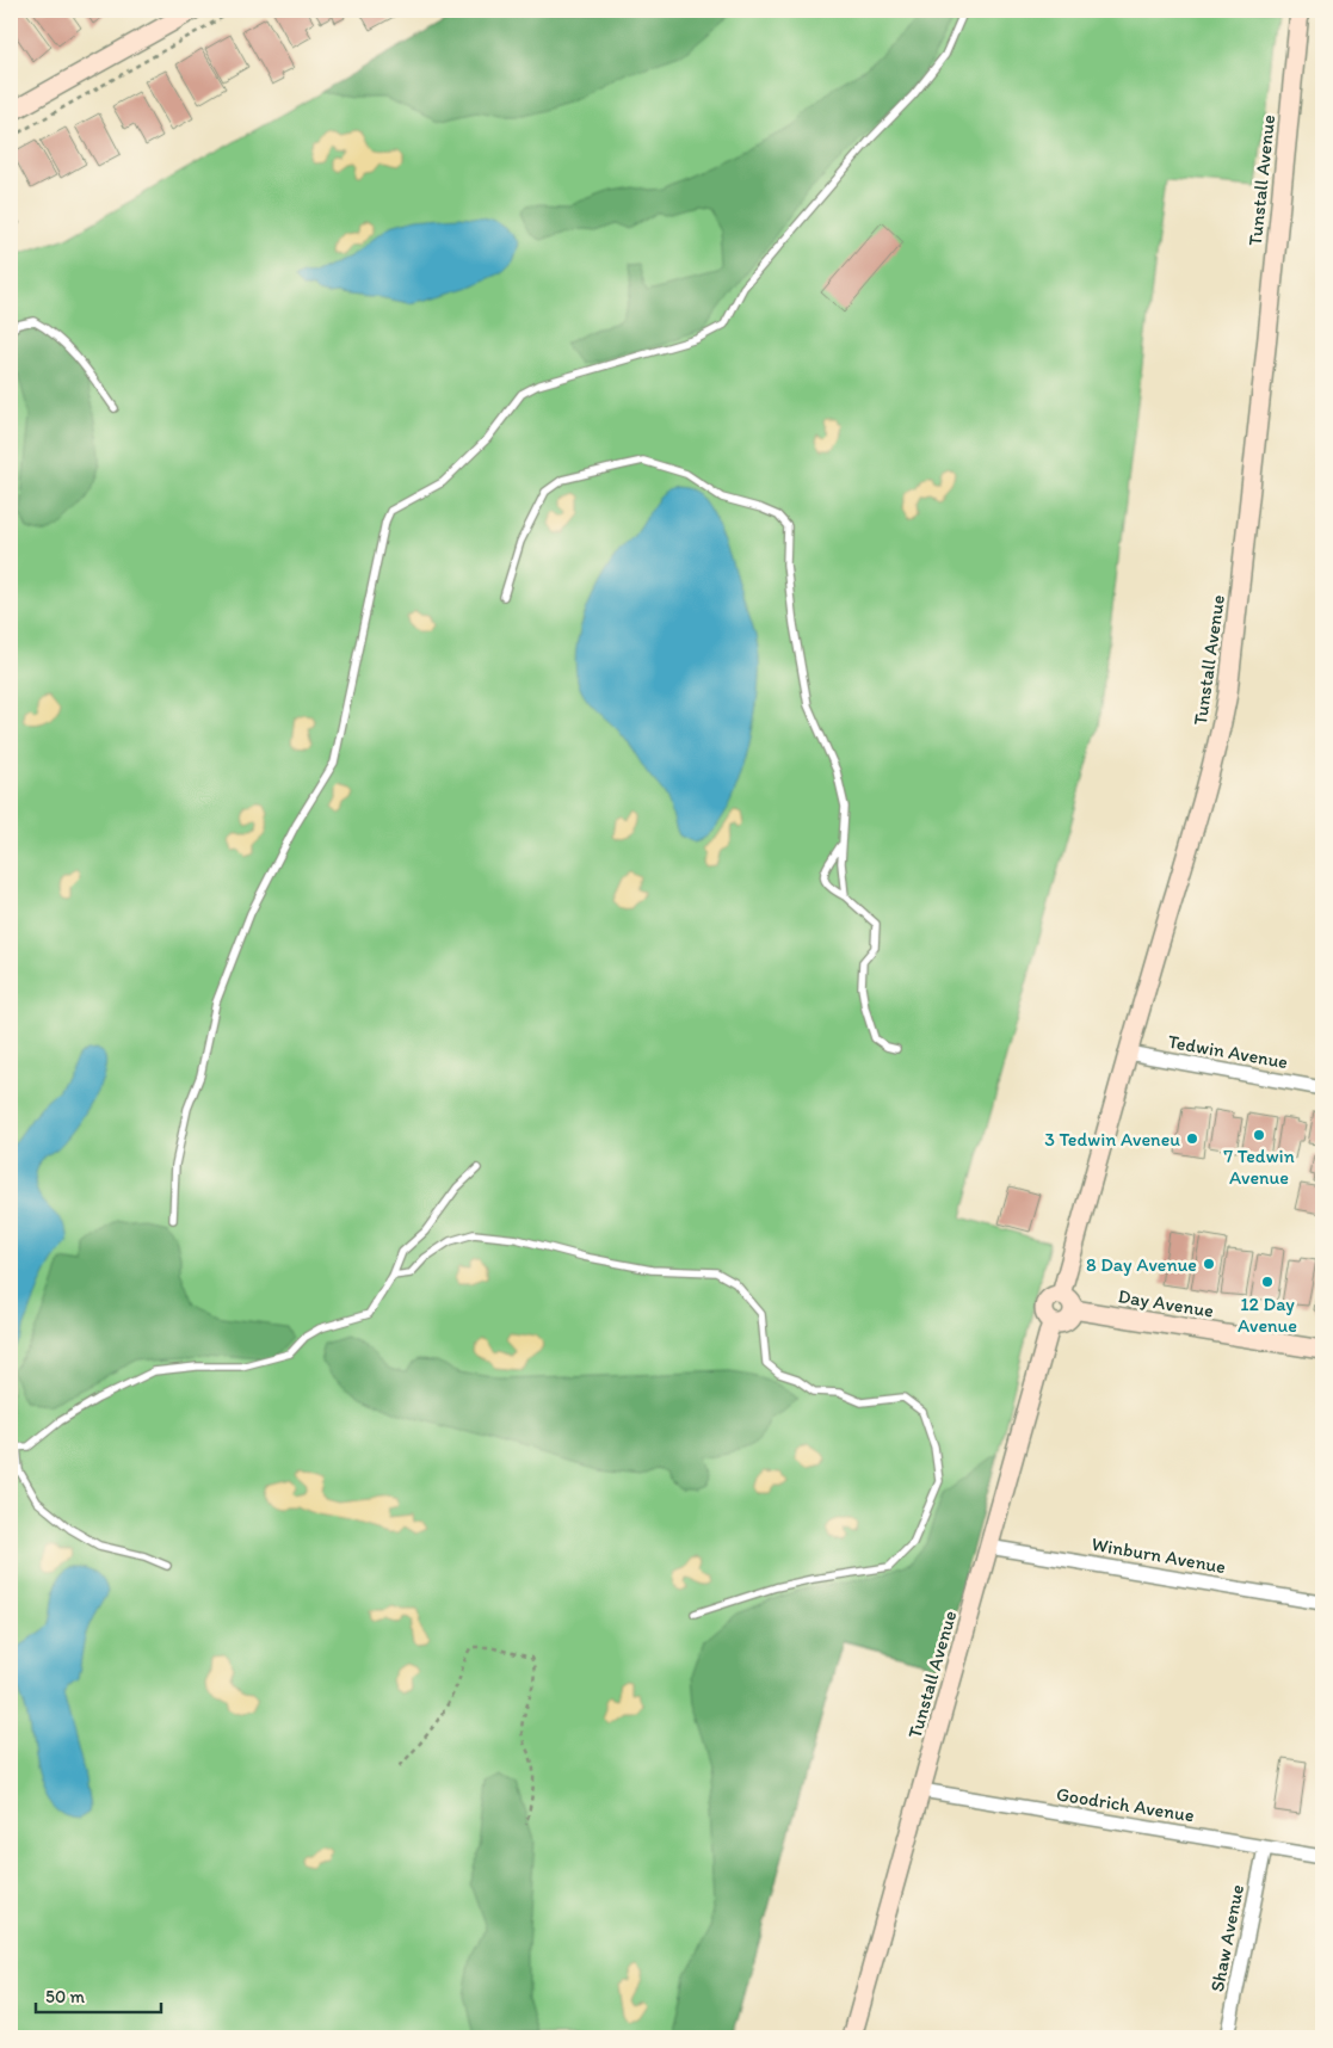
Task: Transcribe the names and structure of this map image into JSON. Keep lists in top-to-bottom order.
{
  "streets": {
    "street": [
      "Tunstall Avenue",
      "Tedwin Avenue",
      "Day Avenue",
      "Winburn Avenue",
      "Goodrich Avenue",
      "Shaw Avenue"
    ]
  },
  "crossings": [
    ["Tunstall Avenue", "Tedwin Avenue"],
    ["Tunstall Avenue", "Day Avenue"],
    ["Tunstall Avenue", "Winburn Avenue"],
    ["Tunstall Avenue", "Goodrich Avenue"],
    ["Goodrich Avenue", "Shaw Avenue"]
  ],
  "places": [
    "7 Tedwin Avenue",
    "3 Tedwin Aveneu",
    "8 Day Avenue",
    "12 Day Avenue"
  ],
  "scale_bar": "50 m"
}
